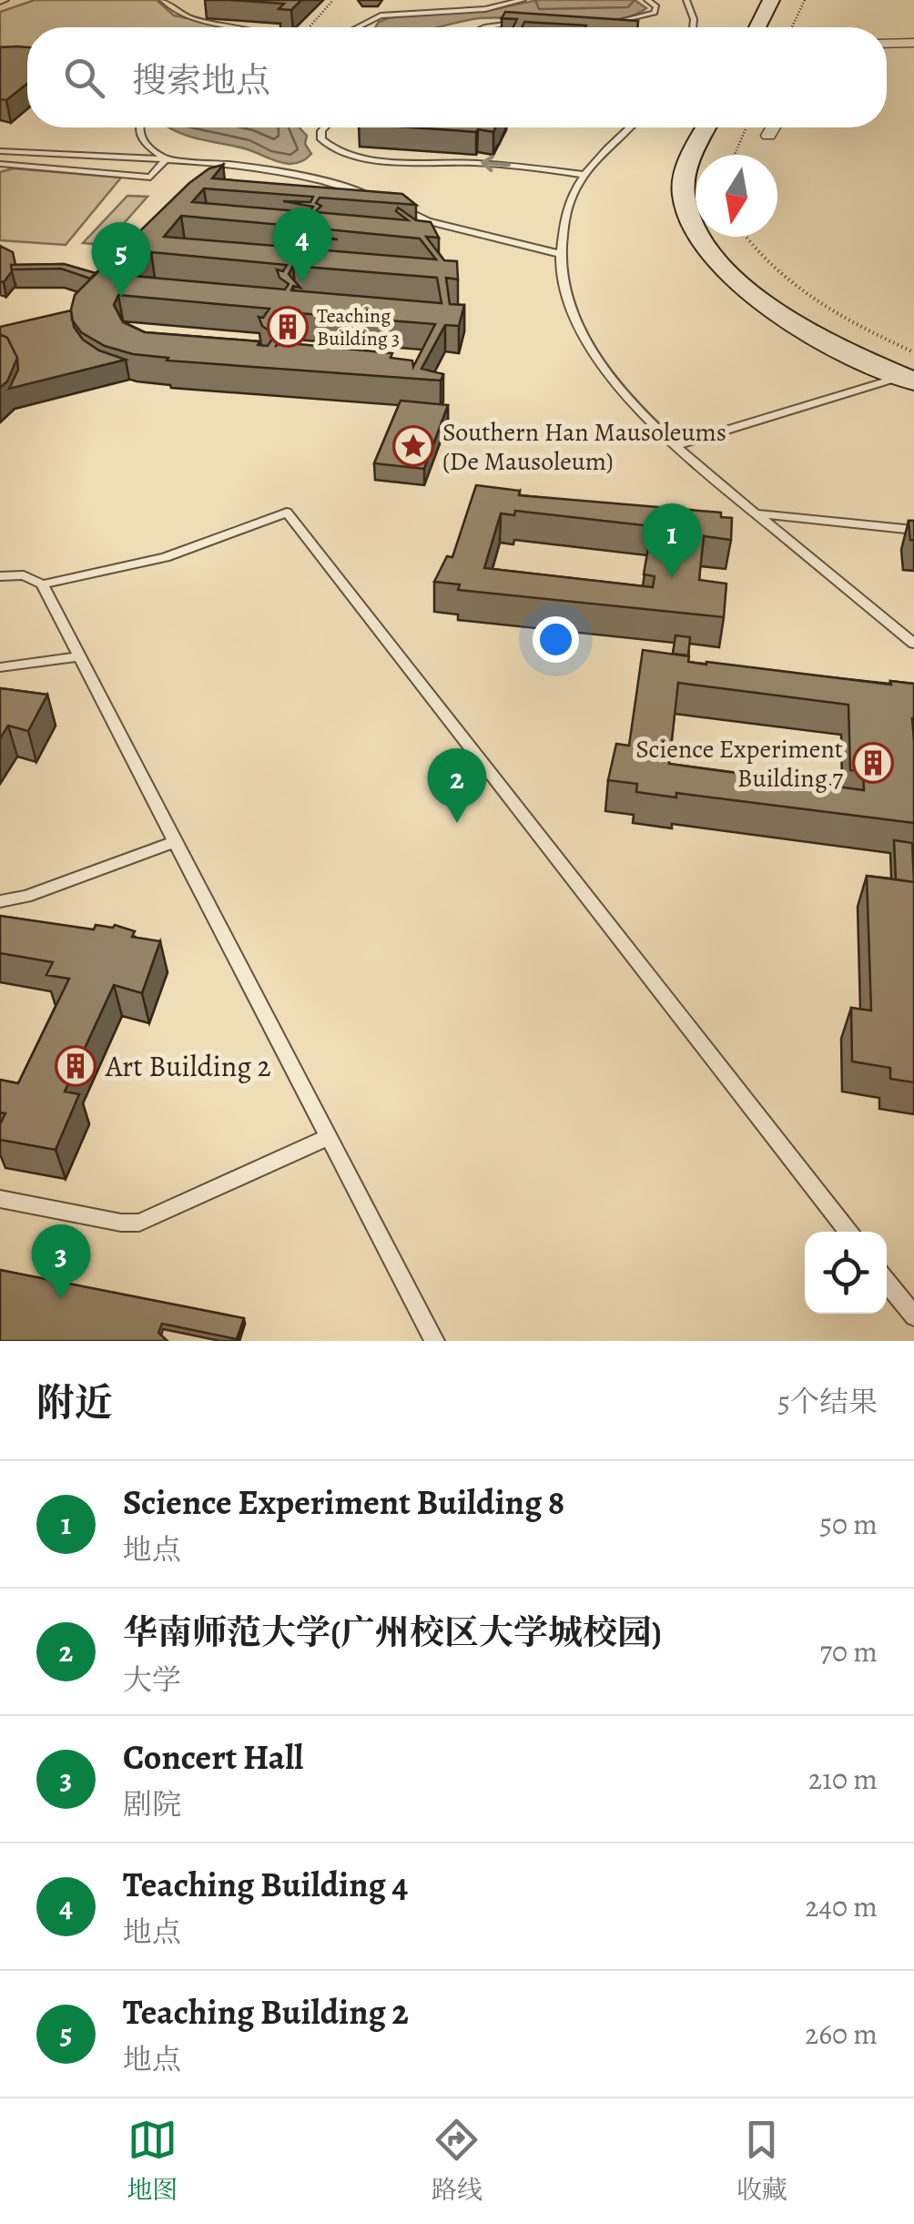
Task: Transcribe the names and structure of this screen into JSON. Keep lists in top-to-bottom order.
{
  "places": {
    "building": ["Teaching Building 3", "Science Experiment Building 7", "Art Building 2"],
    "place": ["Southern Han Mausoleums (De Mausoleum)"]
  },
  "north": "bottom",
  "page": {
    "search": "搜索地点",
    "pins": [
      "4",
      "5",
      "1",
      "2",
      "3"
    ],
    "heading": ["附近", "5个结果"],
    "list": [
      {
        "mark": "1",
        "name": "Science Experiment Building 8",
        "note": "地点",
        "value": "50 m"
      },
      {
        "mark": "2",
        "name": "华南师范大学(广州校区大学城校园)",
        "note": "大学",
        "value": "70 m"
      },
      {
        "mark": "3",
        "name": "Concert Hall",
        "note": "剧院",
        "value": "210 m"
      },
      {
        "mark": "4",
        "name": "Teaching Building 4",
        "note": "地点",
        "value": "240 m"
      },
      {
        "mark": "5",
        "name": "Teaching Building 2",
        "note": "地点",
        "value": "260 m"
      }
    ],
    "nav": ["地图", "路线", "收藏"]
  }
}
